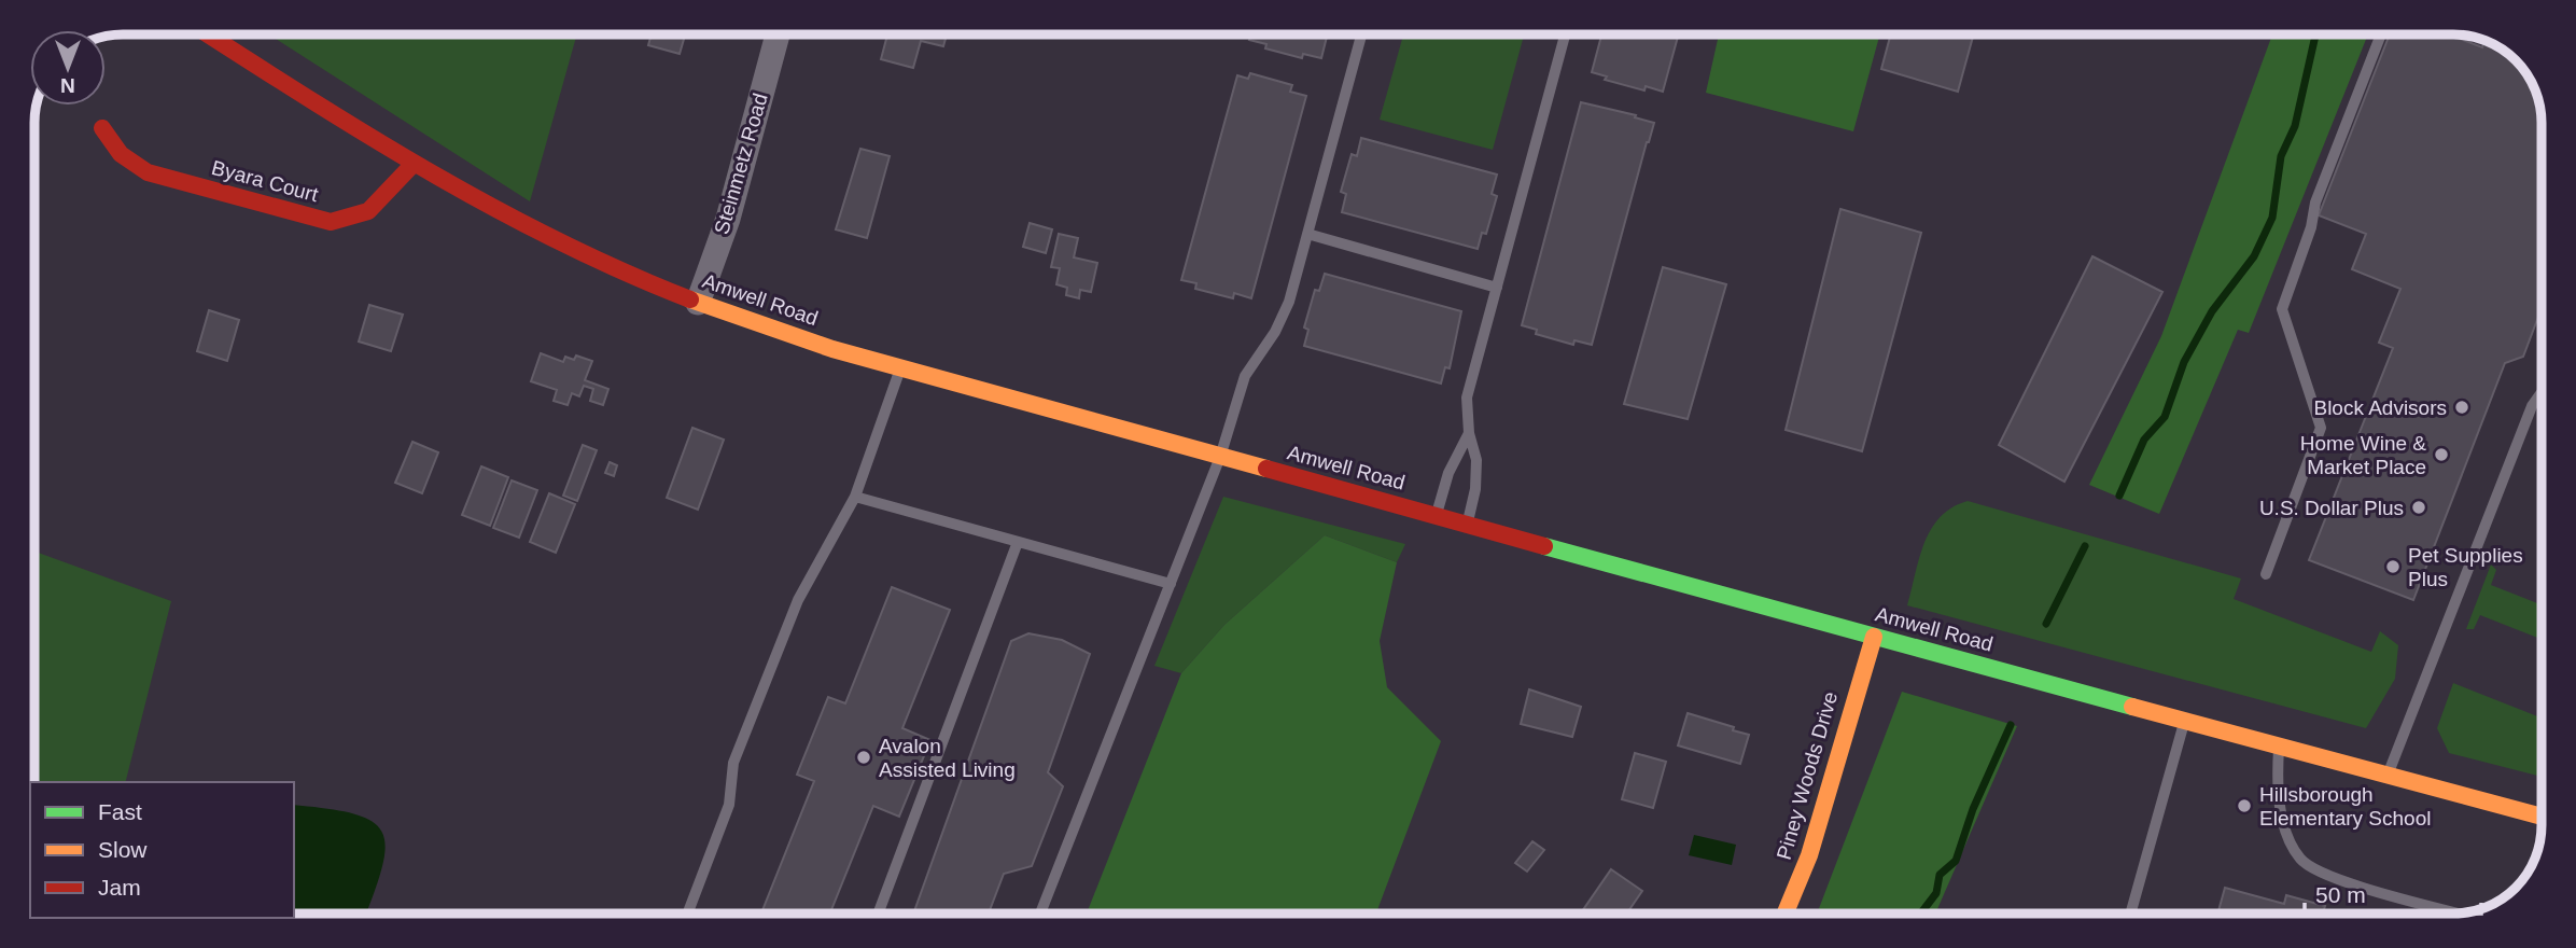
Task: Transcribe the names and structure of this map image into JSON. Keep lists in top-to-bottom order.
{
  "streets": {
    "main road": ["Byara Court", "Amwell Road", "Piney Woods Drive"],
    "street": ["Steinmetz Road"]
  },
  "crossings": [
    ["Steinmetz Road", "Amwell Road"],
    ["Byara Court", "Amwell Road"],
    ["Amwell Road", "Piney Woods Drive"]
  ],
  "places": [
    "Block Advisors",
    "Home Wine & Market Place",
    "U.S. Dollar Plus",
    "Pet Supplies Plus",
    "Avalon Assisted Living",
    "Hillsborough Elementary School"
  ],
  "legend": ["Fast", "Slow", "Jam"],
  "scale_bar": "50 m",
  "north": "bottom"
}
